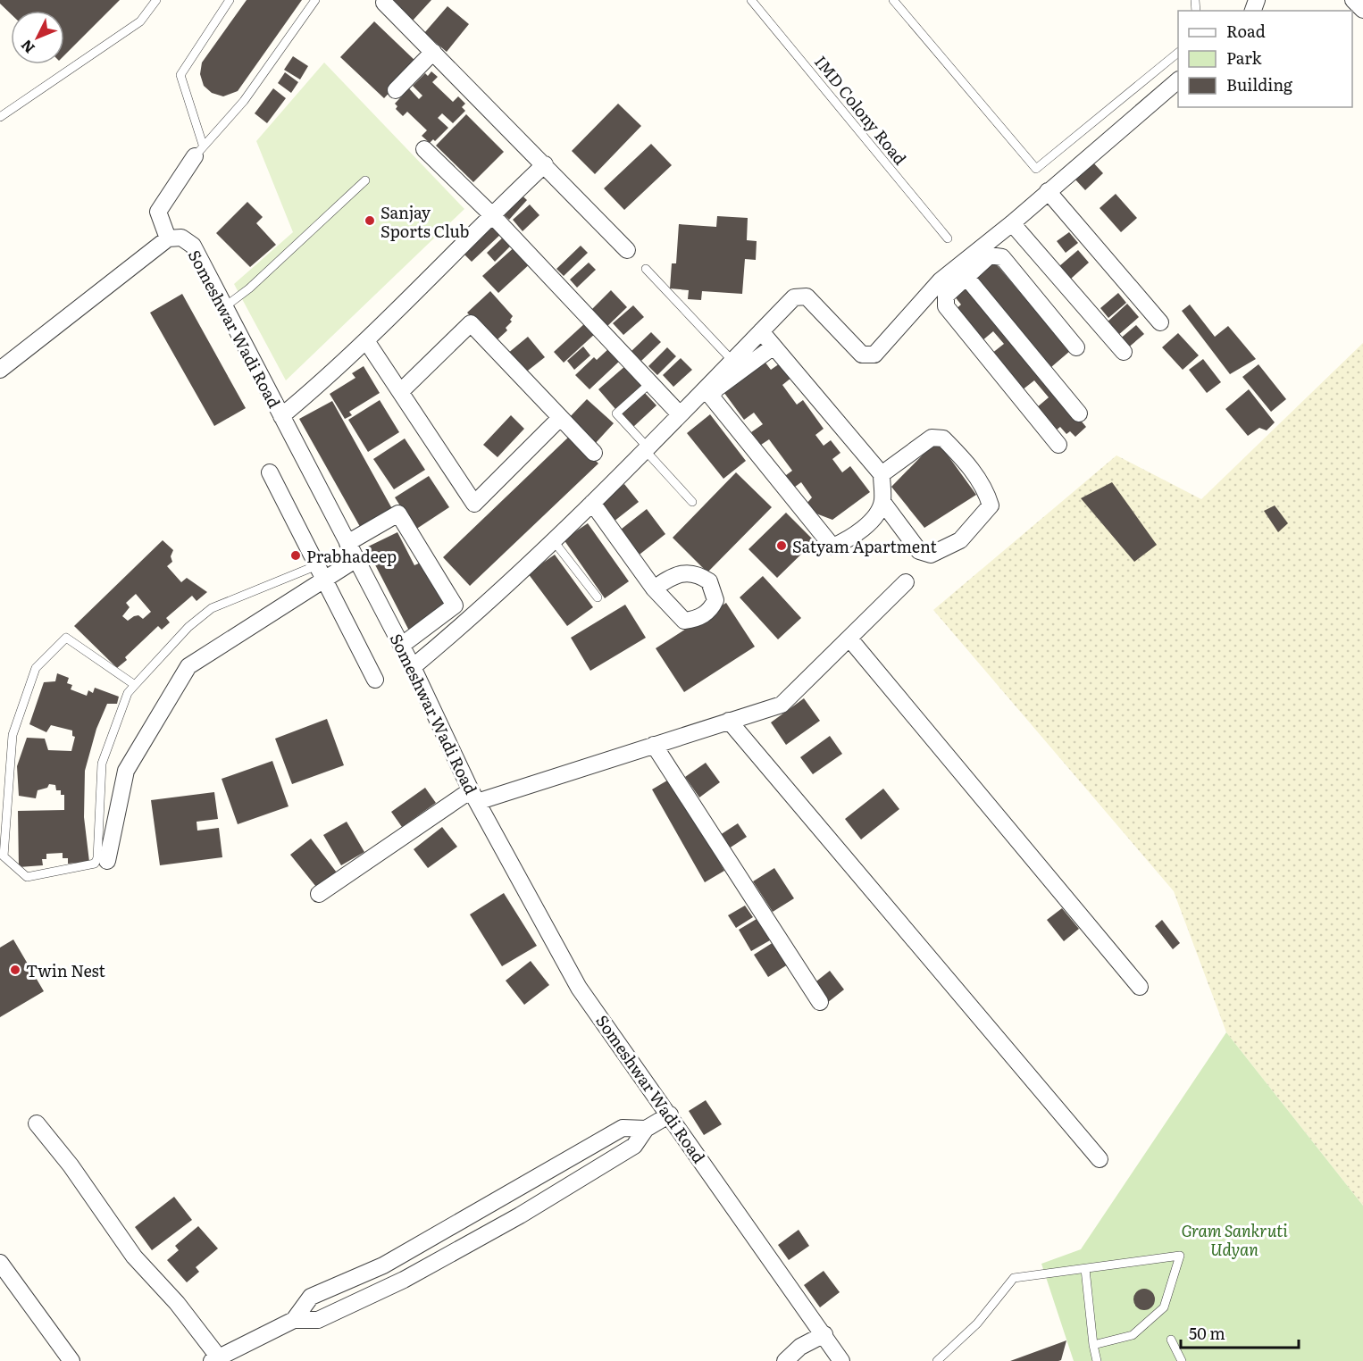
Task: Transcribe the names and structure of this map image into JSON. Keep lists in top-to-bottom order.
{
  "streets": {
    "street": ["Someshwar Wadi Road"],
    "lane": ["IMD Colony Road"]
  },
  "parks": ["Gram Sankruti Udyan"],
  "places": [
    "Sanjay Sports Club",
    "Satyam Apartment",
    "Prabhadeep",
    "Twin Nest"
  ],
  "legend": ["Road", "Park", "Building"],
  "scale_bar": "50 m",
  "north": "bottom left"
}
